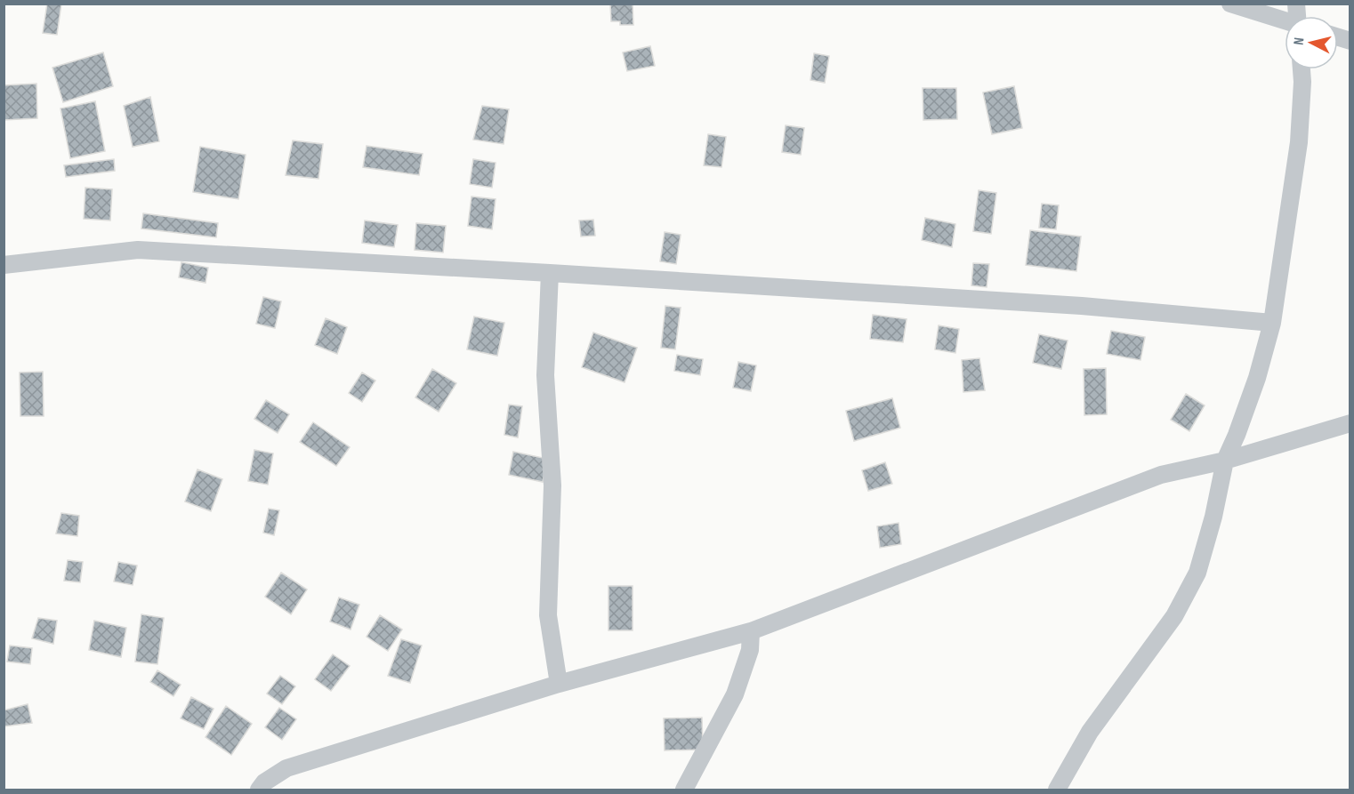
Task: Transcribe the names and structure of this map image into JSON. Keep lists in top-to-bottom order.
{
  "north": "left"
}
